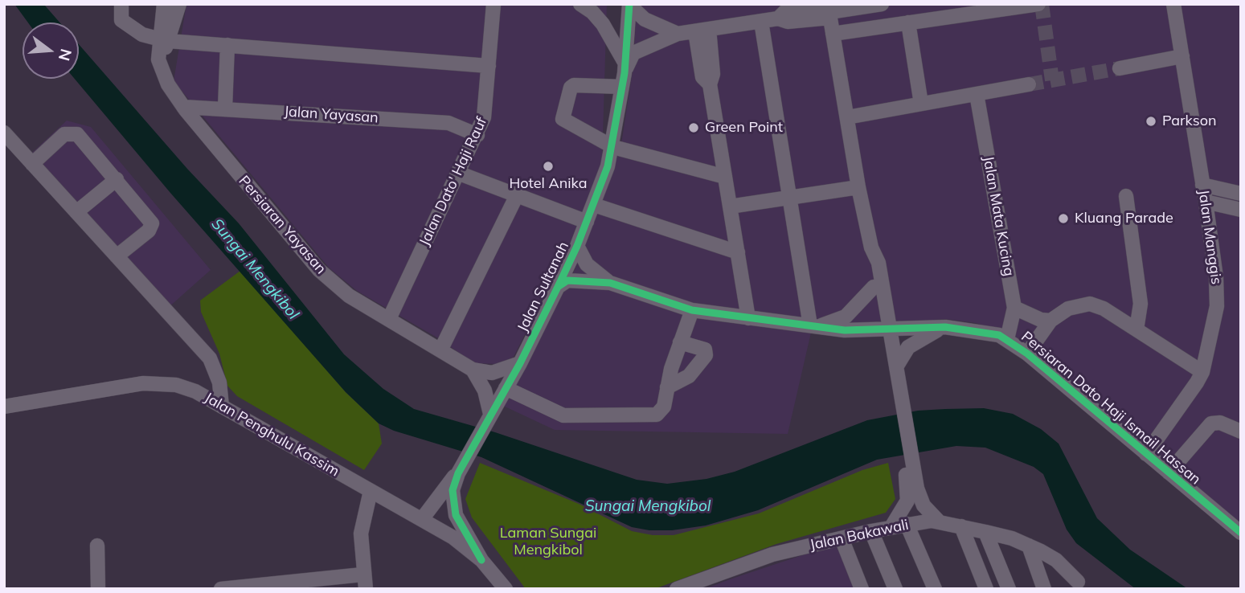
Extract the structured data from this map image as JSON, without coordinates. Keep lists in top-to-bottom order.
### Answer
{
  "streets": {
    "street": [
      "Jalan Yayasan",
      "Jalan Dato' Haji Rauf",
      "Jalan Mata Kucing",
      "Persiaran Yayasan",
      "Jalan Manggis",
      "Jalan Sultanah",
      "Persiaran Dato Haji Ismail Hassan",
      "Jalan Penghulu Kassim",
      "Jalan Bakawali"
    ]
  },
  "crossings": [
    ["Jalan Yayasan", "Jalan Dato' Haji Rauf"],
    ["Jalan Yayasan", "Persiaran Yayasan"],
    ["Jalan Dato' Haji Rauf", "Persiaran Yayasan"],
    ["Jalan Mata Kucing", "Persiaran Dato Haji Ismail Hassan"],
    ["Persiaran Yayasan", "Jalan Sultanah"],
    ["Jalan Manggis", "Persiaran Dato Haji Ismail Hassan"],
    ["Jalan Sultanah", "Jalan Penghulu Kassim"]
  ],
  "water": ["Sungai Mengkibol"],
  "parks": ["Laman Sungai Mengkibol"],
  "places": [
    "Parkson",
    "Green Point",
    "Hotel Anika",
    "Kluang Parade"
  ],
  "north": "right"
}
